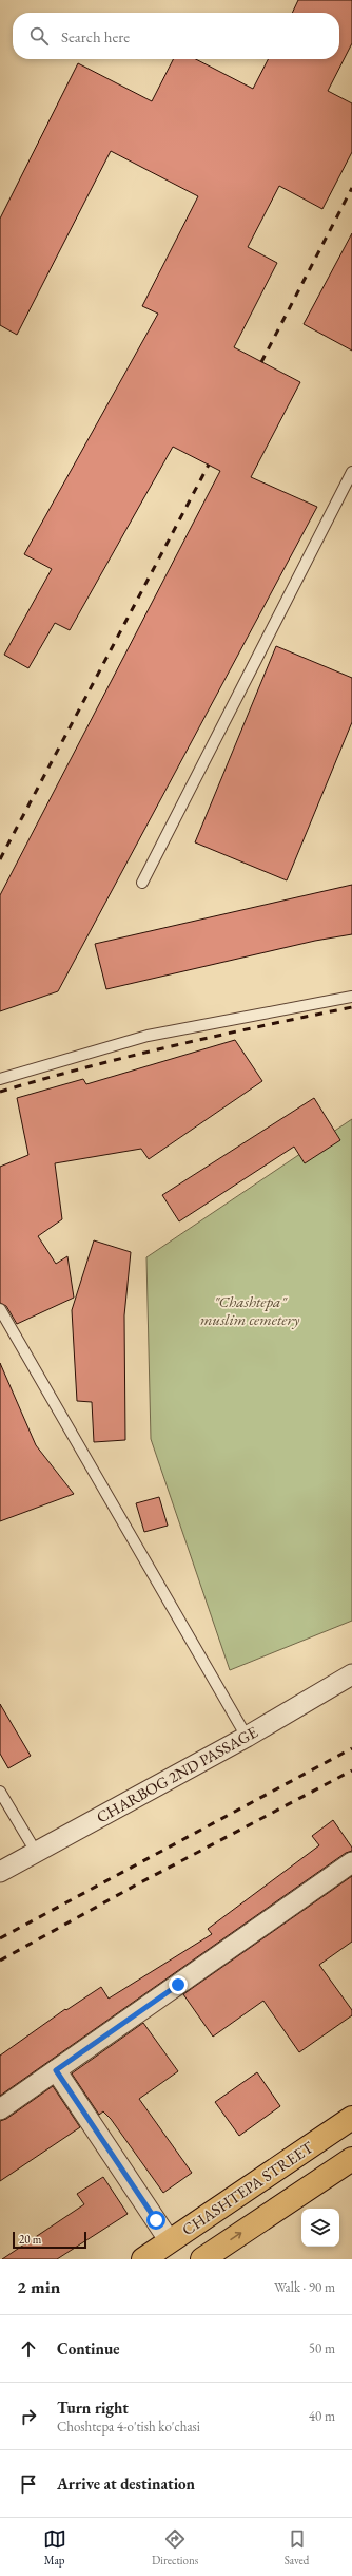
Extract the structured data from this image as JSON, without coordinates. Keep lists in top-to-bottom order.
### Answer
{
  "streets": {
    "main road": ["CHASHTEPA STREET"],
    "street": ["CHARBOG 2ND PASSAGE"]
  },
  "parks": ["\"Chashtepa\" muslim cemetery"],
  "scale_bar": "20 m",
  "page": {
    "search": "Search here",
    "scale": "20 m",
    "heading": ["2 min", "Walk · 90 m"],
    "list": [
      ["Continue", "50 m"],
      ["Turn right", "Choshtepa 4-o'tish ko'chasi", "40 m"],
      "Arrive at destination"
    ],
    "nav": ["Map", "Directions", "Saved"]
  }
}
